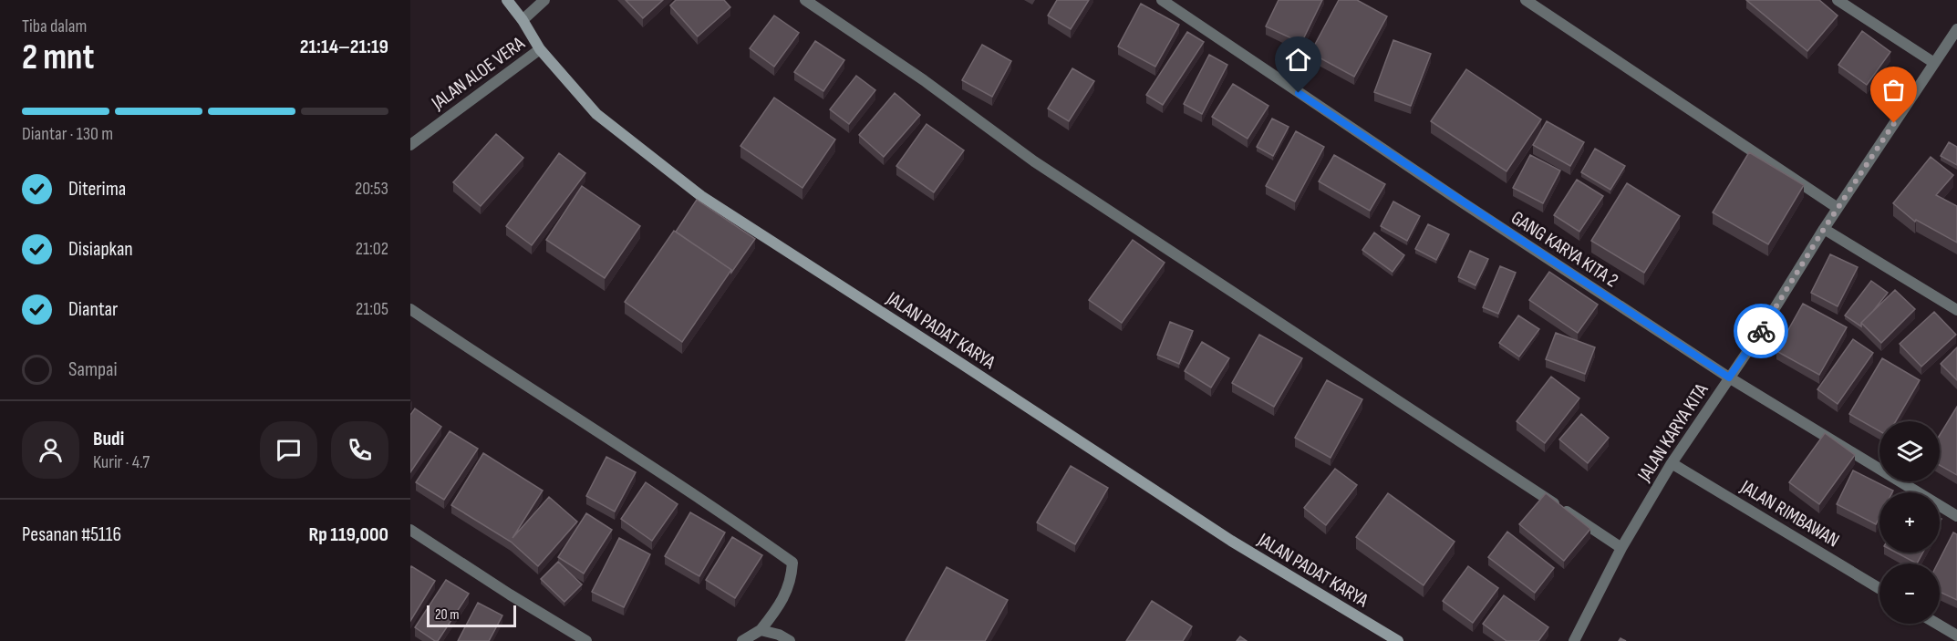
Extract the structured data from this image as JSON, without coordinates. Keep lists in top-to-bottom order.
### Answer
{
  "streets": {
    "street": [
      "JALAN ALOE VERA",
      "GANG KARYA KITA 2",
      "JALAN PADAT KARYA",
      "JALAN KARYA KITA",
      "JALAN RIMBAWAN"
    ]
  },
  "crossings": [
    ["JALAN ALOE VERA", "JALAN PADAT KARYA"],
    ["GANG KARYA KITA 2", "JALAN KARYA KITA"],
    ["JALAN KARYA KITA", "JALAN RIMBAWAN"]
  ],
  "scale_bar": "20 m",
  "page": {
    "heading": ["2 mnt", "Tiba dalam", "21:14–21:19"],
    "panel": [
      "Budi",
      "Kurir · 4.7",
      "Pesanan #5116",
      "Rp 119,000"
    ],
    "bar": "Diantar · 130 m",
    "list": [
      ["Diterima", "20:53"],
      ["Disiapkan", "21:02"],
      ["Diantar", "21:05"],
      "Sampai"
    ],
    "map_buttons": ["+", "−"],
    "scale": "20 m"
  }
}
